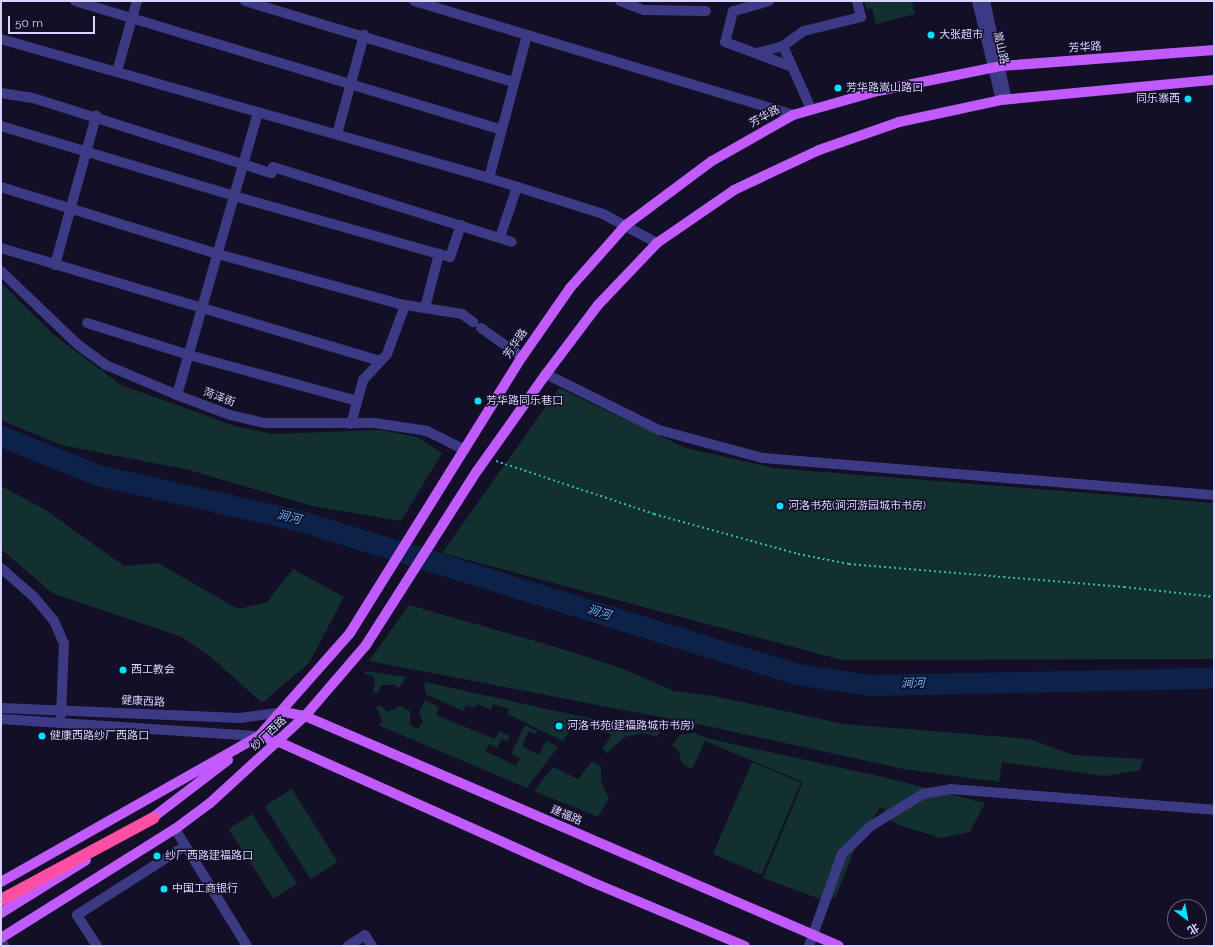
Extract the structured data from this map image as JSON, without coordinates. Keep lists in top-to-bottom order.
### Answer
{
  "streets": {
    "main road": ["芳华路", "纱厂西路", "建福路"],
    "street": ["嵩山路", "菏泽街", "健康西路"]
  },
  "crossings": [
    ["嵩山路", "芳华路"],
    ["芳华路", "菏泽街"],
    ["芳华路", "纱厂西路"],
    ["菏泽街", "纱厂西路"],
    ["健康西路", "纱厂西路"],
    ["健康西路", "建福路"],
    ["纱厂西路", "建福路"]
  ],
  "water": ["涧河"],
  "places": [
    "大张超市",
    "芳华路嵩山路口",
    "同乐寨西",
    "芳华路同乐巷口",
    "河洛书苑(涧河游园城市书房)",
    "西工教会",
    "河洛书苑(建福路城市书房)",
    "健康西路纱厂西路口",
    "纱厂西路建福路口",
    "中国工商银行"
  ],
  "scale_bar": "50 m",
  "north": "bottom right"
}
